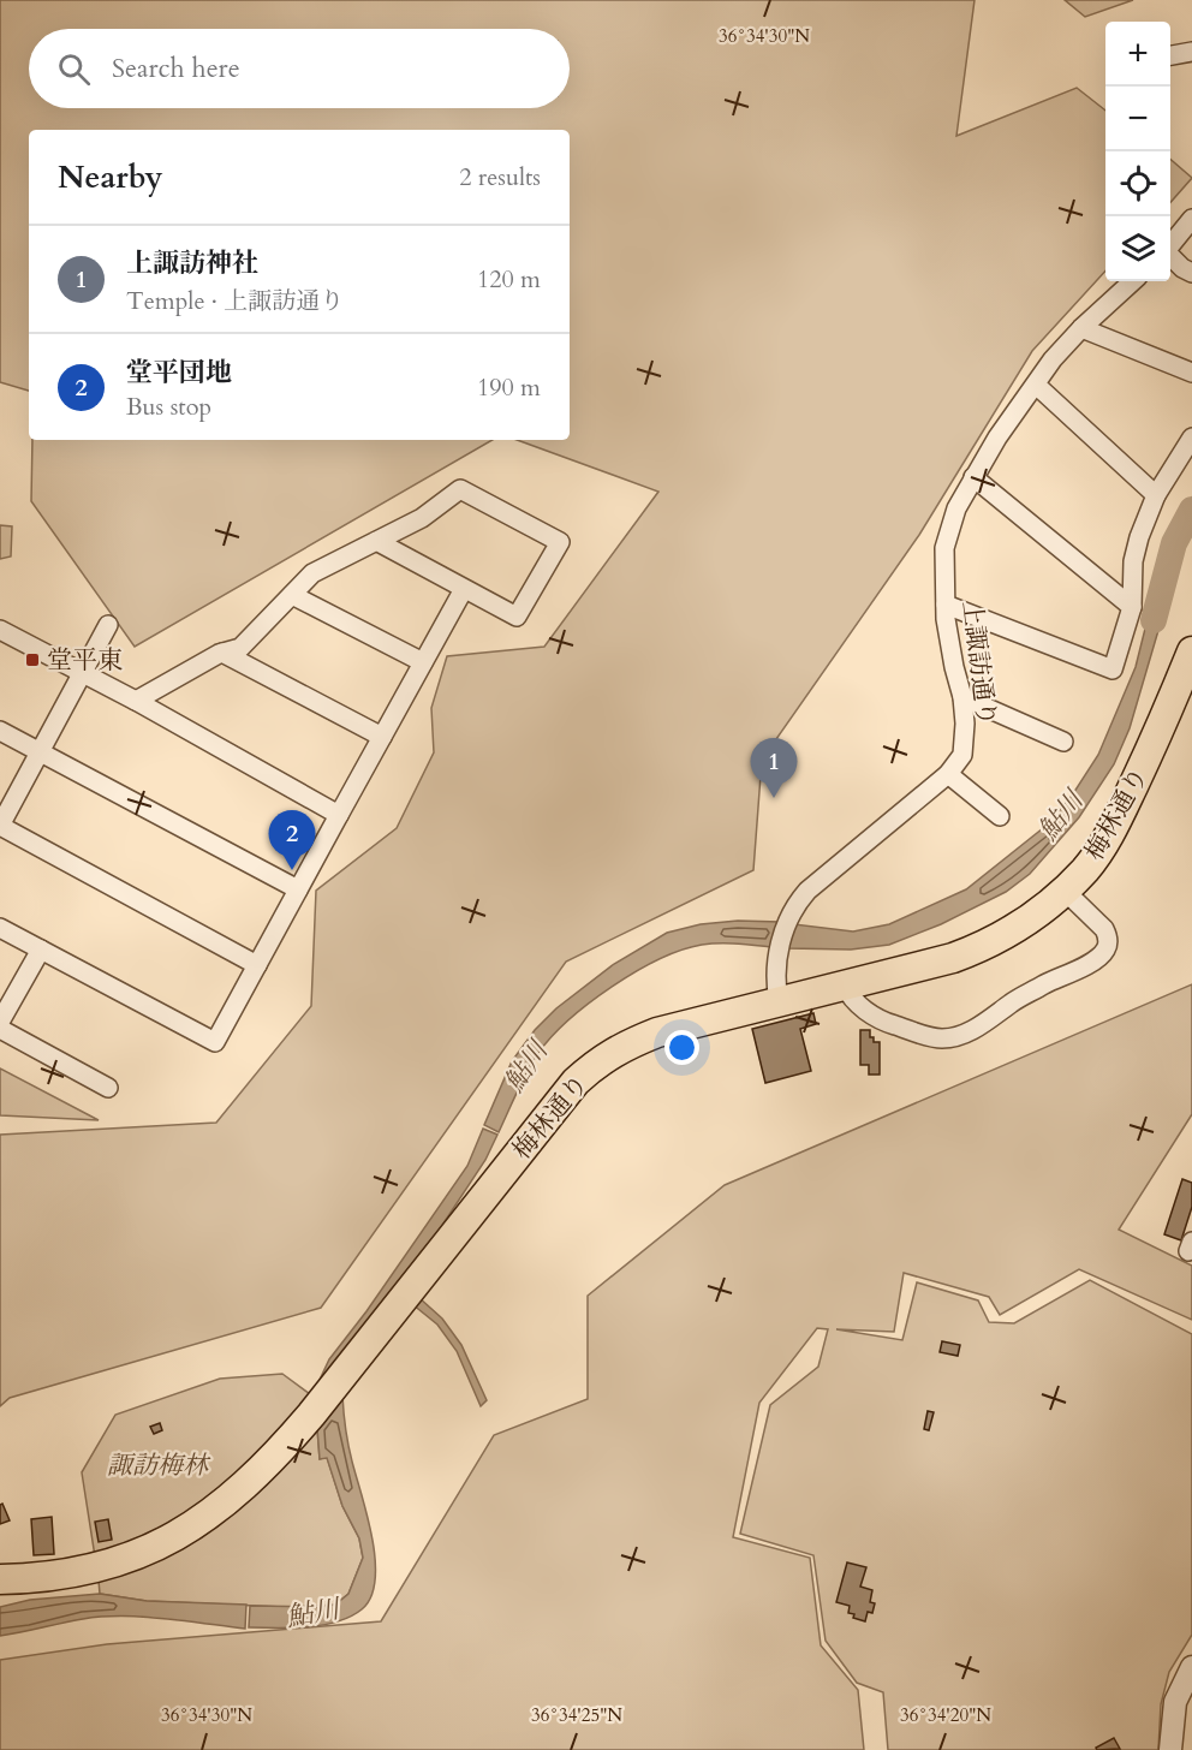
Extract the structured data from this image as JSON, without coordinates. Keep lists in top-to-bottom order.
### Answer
{
  "streets": {
    "main road": ["梅林通り"],
    "street": ["上諏訪通り"]
  },
  "crossings": [
    ["上諏訪通り", "梅林通り"]
  ],
  "water": ["鮎川"],
  "parks": ["諏訪梅林"],
  "places": {
    "transit": ["堂平東"]
  },
  "page": {
    "map_buttons": ["+", "−"],
    "search": "Search here",
    "heading": ["Nearby", "2 results"],
    "list": [
      {
        "mark": "1",
        "name": "上諏訪神社",
        "note": "Temple · 上諏訪通り",
        "value": "120 m"
      },
      {
        "mark": "2",
        "name": "堂平団地",
        "note": "Bus stop",
        "value": "190 m"
      }
    ],
    "pins": ["1", "2"]
  },
  "coordinates": ["36°34'30\"N", "36°34'25\"N", "36°34'20\"N"]
}
